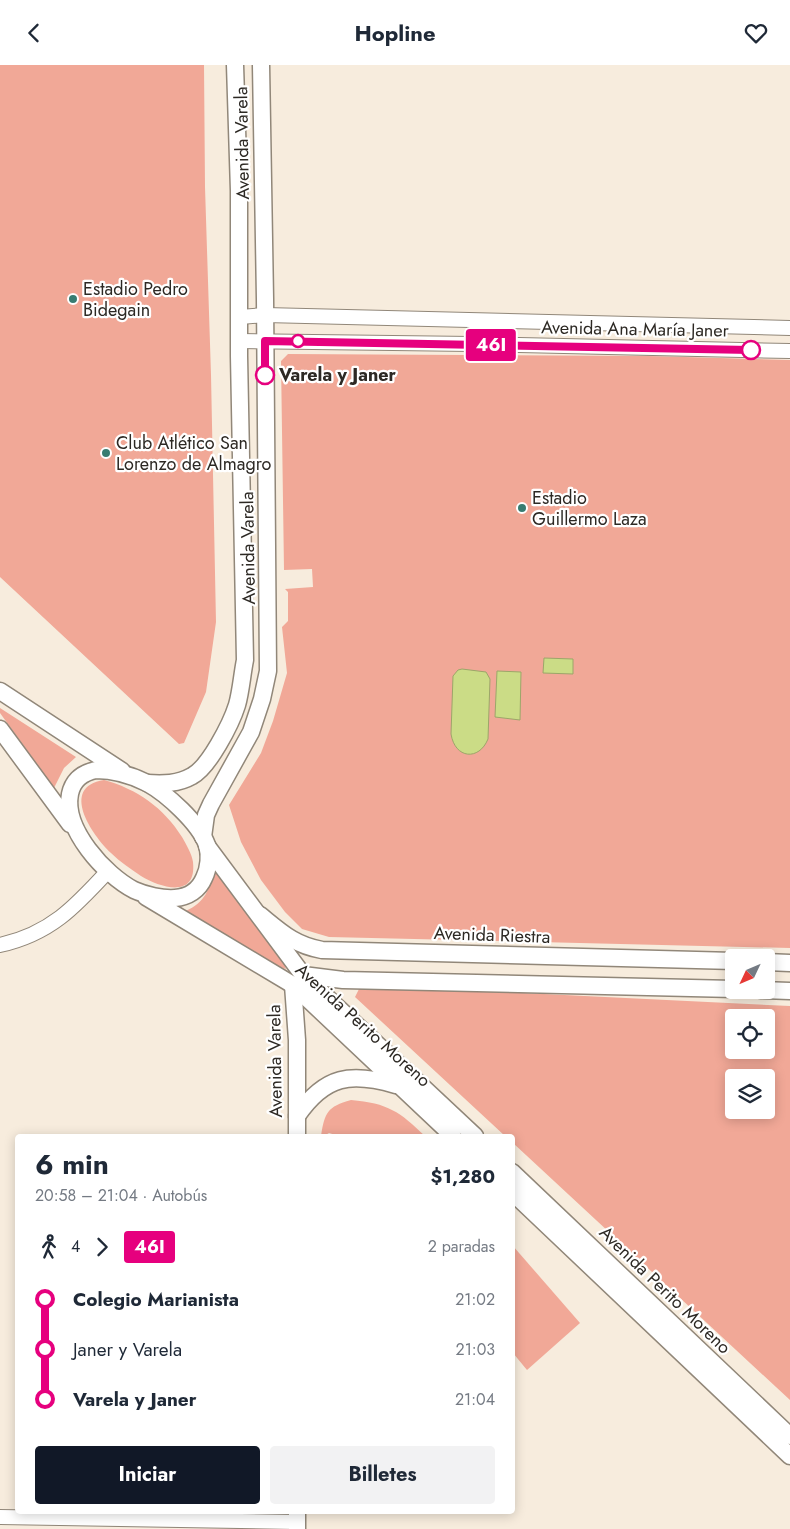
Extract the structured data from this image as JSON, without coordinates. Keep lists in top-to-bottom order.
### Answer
{
  "streets": {
    "main road": ["Avenida Varela", "Avenida Riestra", "Avenida Perito Moreno"],
    "street": ["Avenida Ana María Janer"]
  },
  "crossings": [
    ["Avenida Varela", "Avenida Ana María Janer"],
    ["Avenida Varela", "Avenida Perito Moreno"],
    ["Avenida Riestra", "Avenida Perito Moreno"]
  ],
  "places": [
    "Estadio Pedro Bidegain",
    "Varela y Janer",
    "Club Atlético San Lorenzo de Almagro",
    "Estadio Guillermo Laza"
  ],
  "lines": ["bus line 46I"],
  "north": "bottom left",
  "page": {
    "header": "Hopline",
    "on_map": "46I",
    "heading": ["6 min", "20:58 – 21:04 · Autobús", "$1,280"],
    "legs": ["4", "46I", "2 paradas"],
    "list": [
      {
        "name": "Colegio Marianista",
        "value": "21:02"
      },
      {
        "name": "Janer y Varela",
        "value": "21:03"
      },
      {
        "name": "Varela y Janer",
        "value": "21:04"
      }
    ],
    "buttons": ["Iniciar", "Billetes"]
  }
}
